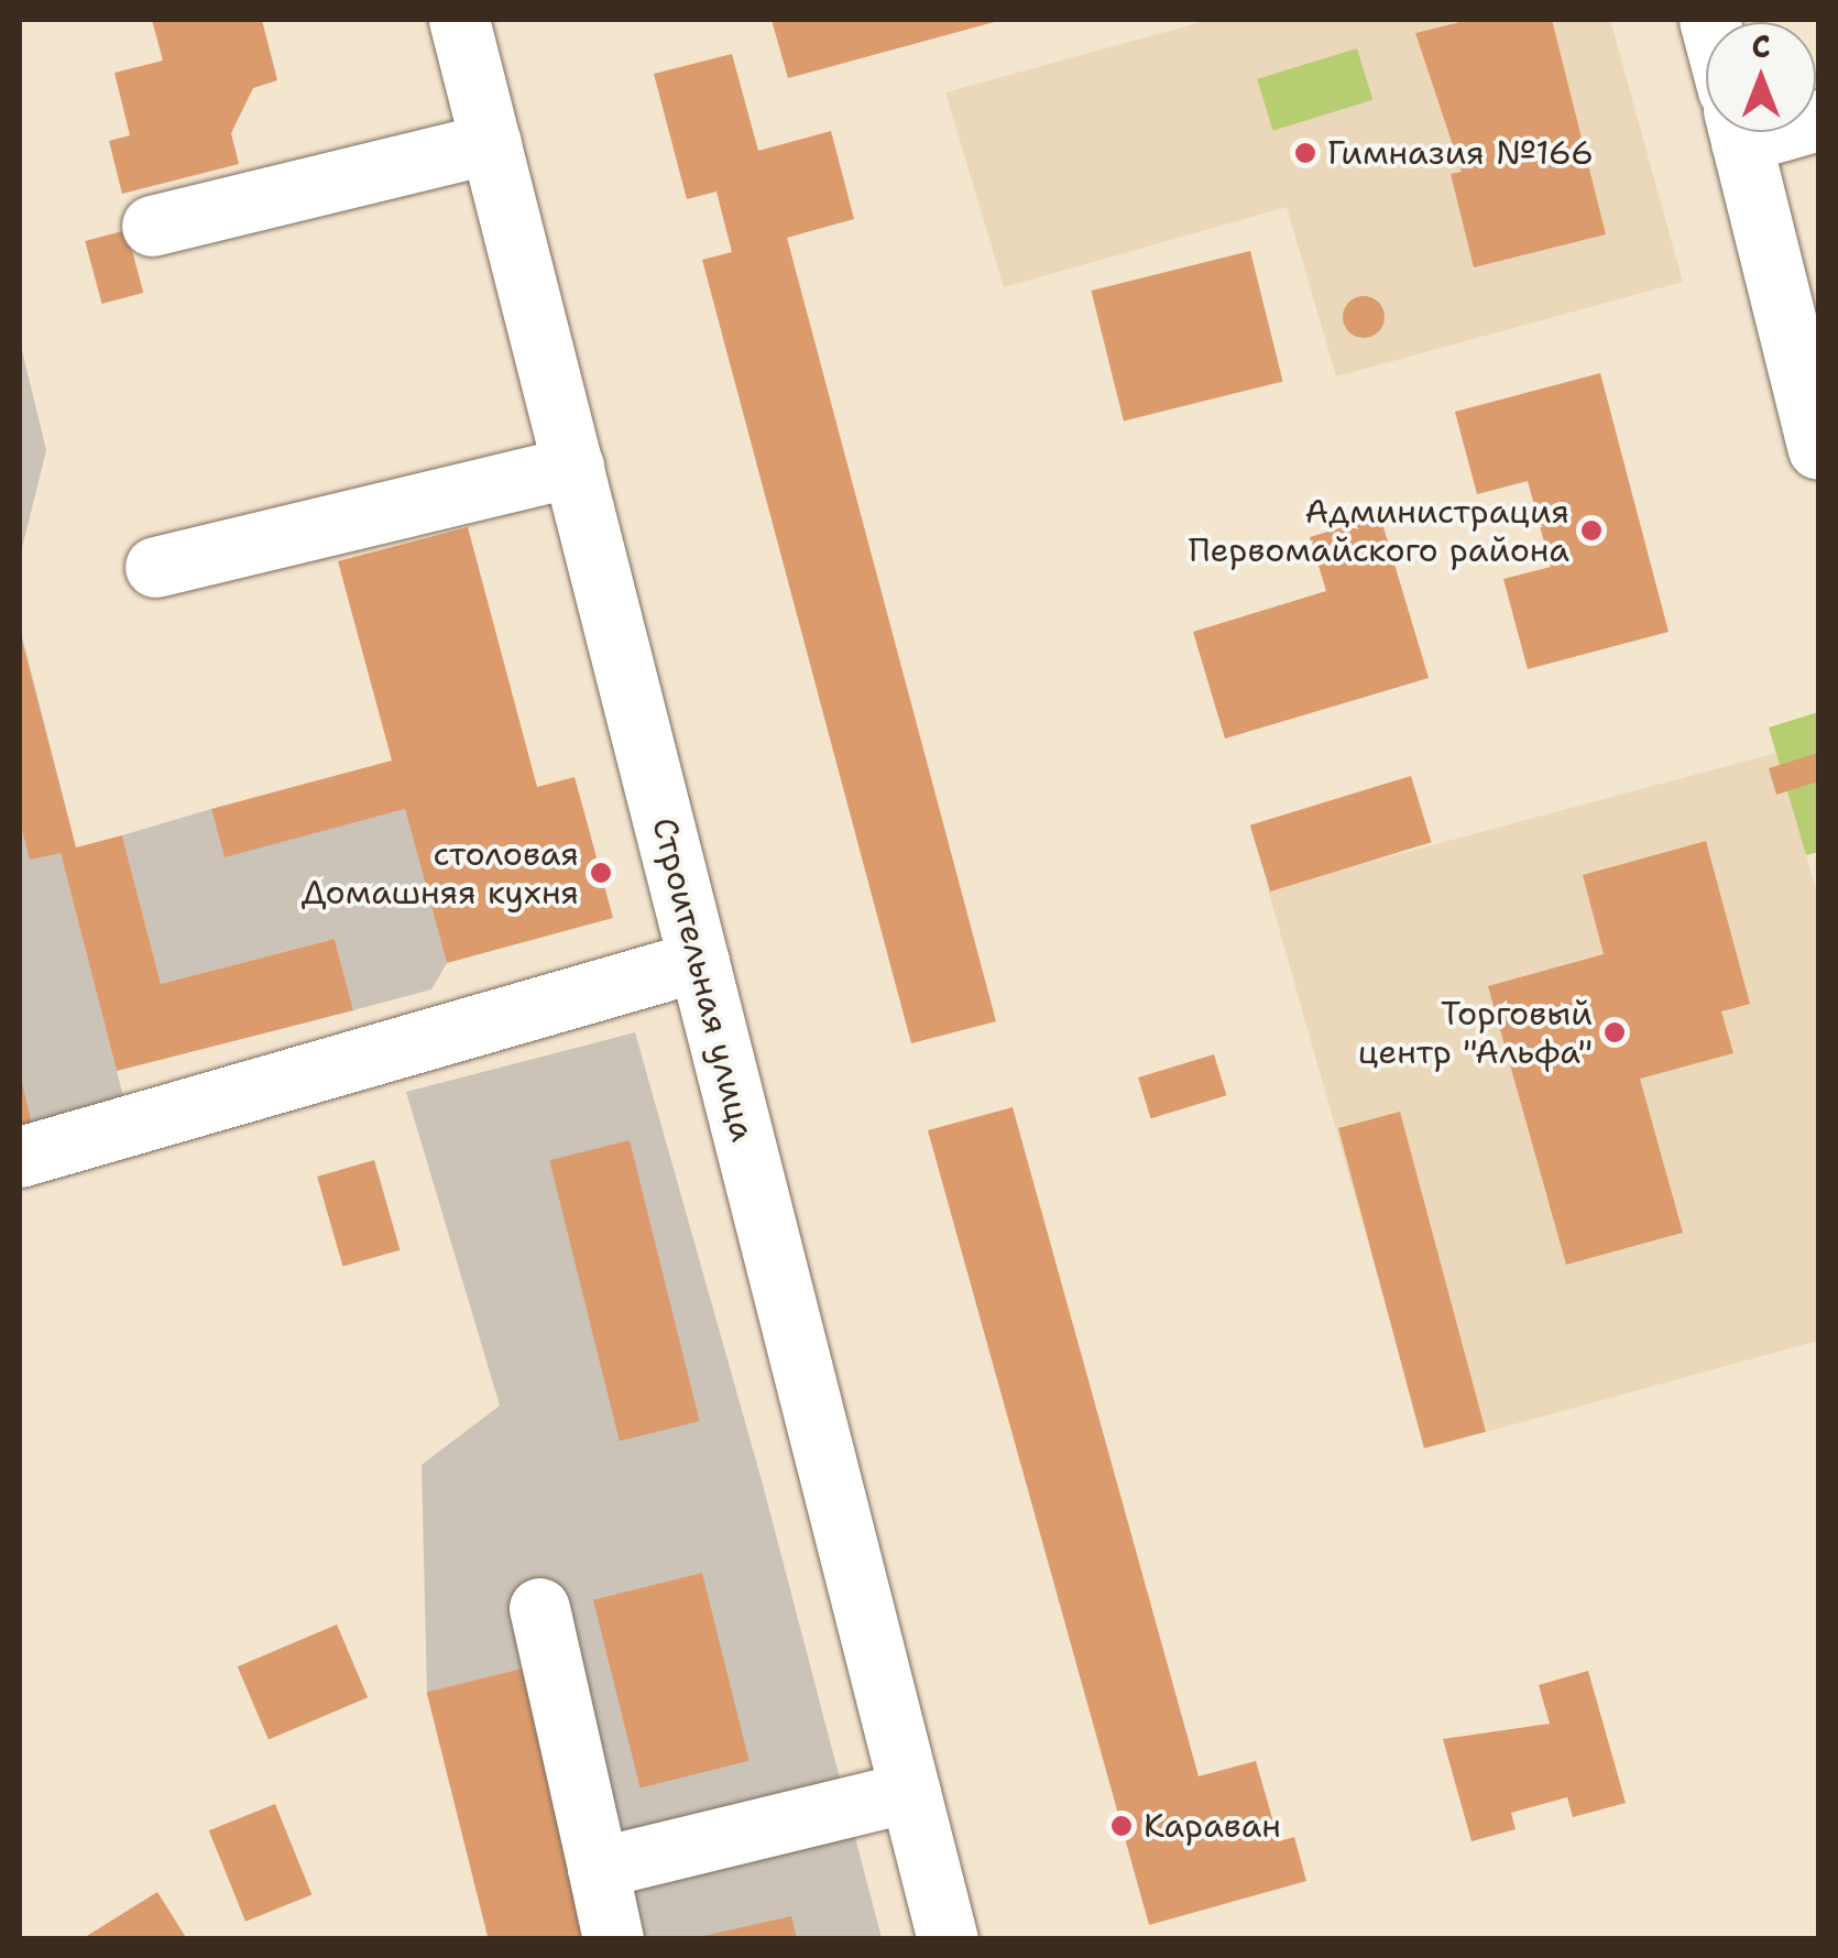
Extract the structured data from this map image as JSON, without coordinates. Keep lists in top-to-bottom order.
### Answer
{
  "streets": {
    "street": ["Строительная улица"]
  },
  "places": [
    "Гимназия №166",
    "Администрация Первомайского района",
    "столовая Домашняя кухня",
    "Торговый центр \"Альфа\"",
    "Караван"
  ],
  "north": "top"
}
